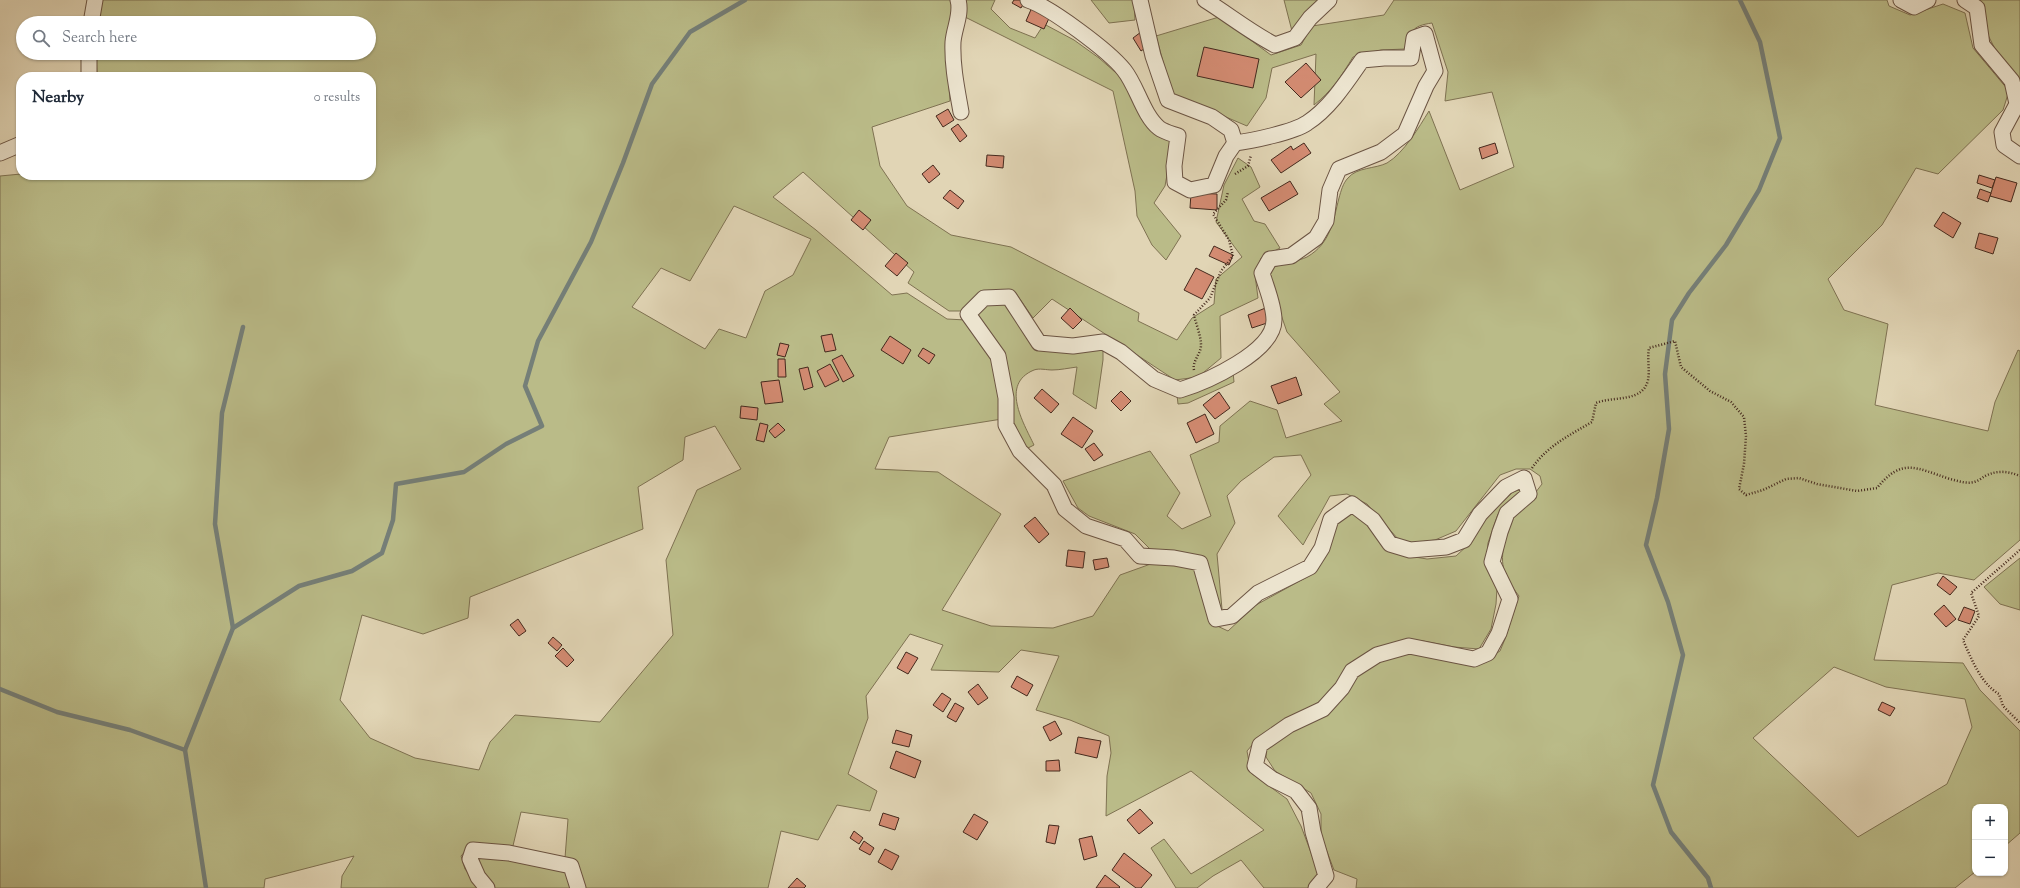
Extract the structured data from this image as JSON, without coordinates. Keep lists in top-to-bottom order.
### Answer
{
  "page": {
    "search": "Search here",
    "heading": ["Nearby", "0 results"],
    "map_buttons": ["+", "−"]
  }
}
